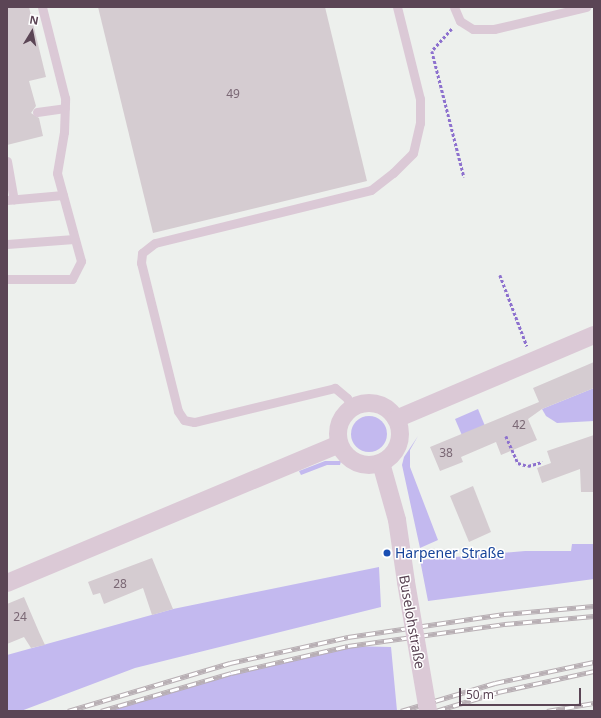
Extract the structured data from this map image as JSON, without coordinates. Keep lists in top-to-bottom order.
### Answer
{
  "streets": {
    "street": ["Buselohstraße"]
  },
  "places": ["Harpener Straße"],
  "house_numbers": [
    "49",
    "42",
    "38",
    "28",
    "24"
  ],
  "scale_bar": "50 m",
  "north": "top"
}
